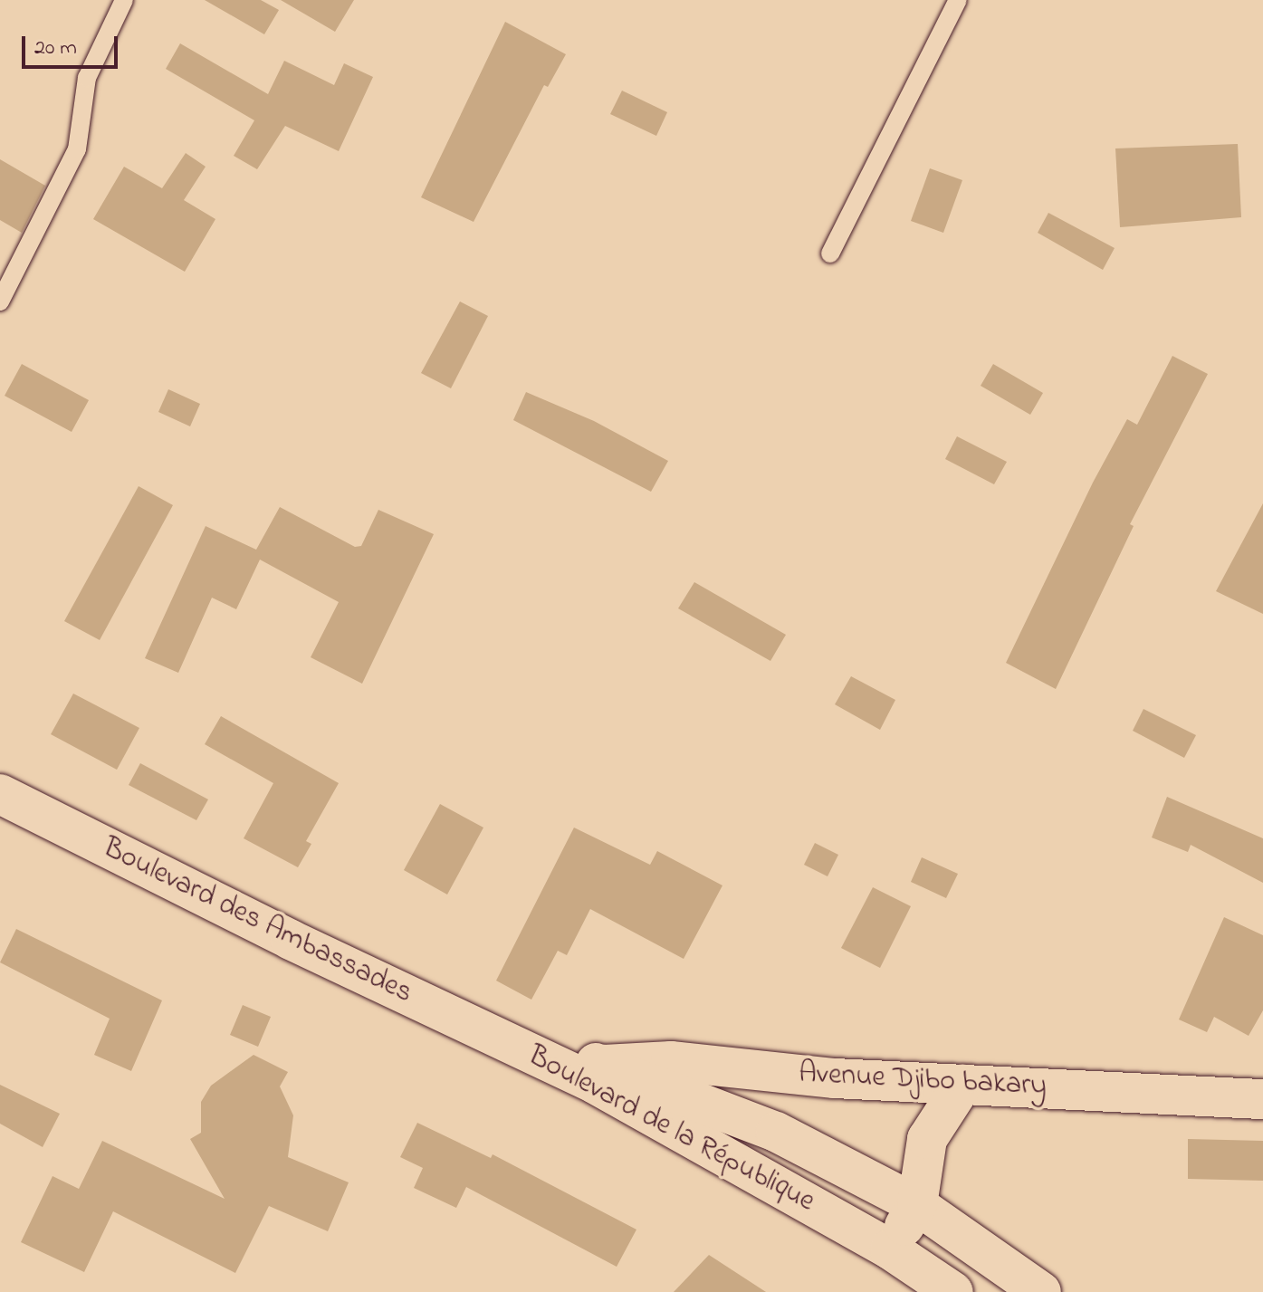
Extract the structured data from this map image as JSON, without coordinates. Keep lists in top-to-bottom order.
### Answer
{
  "streets": {
    "main road": ["Boulevard des Ambassades", "Avenue Djibo bakary", "Boulevard de la République"]
  },
  "crossings": [
    ["Boulevard des Ambassades", "Boulevard de la République"],
    ["Avenue Djibo bakary", "Boulevard de la République"]
  ],
  "scale_bar": "20 m"
}
